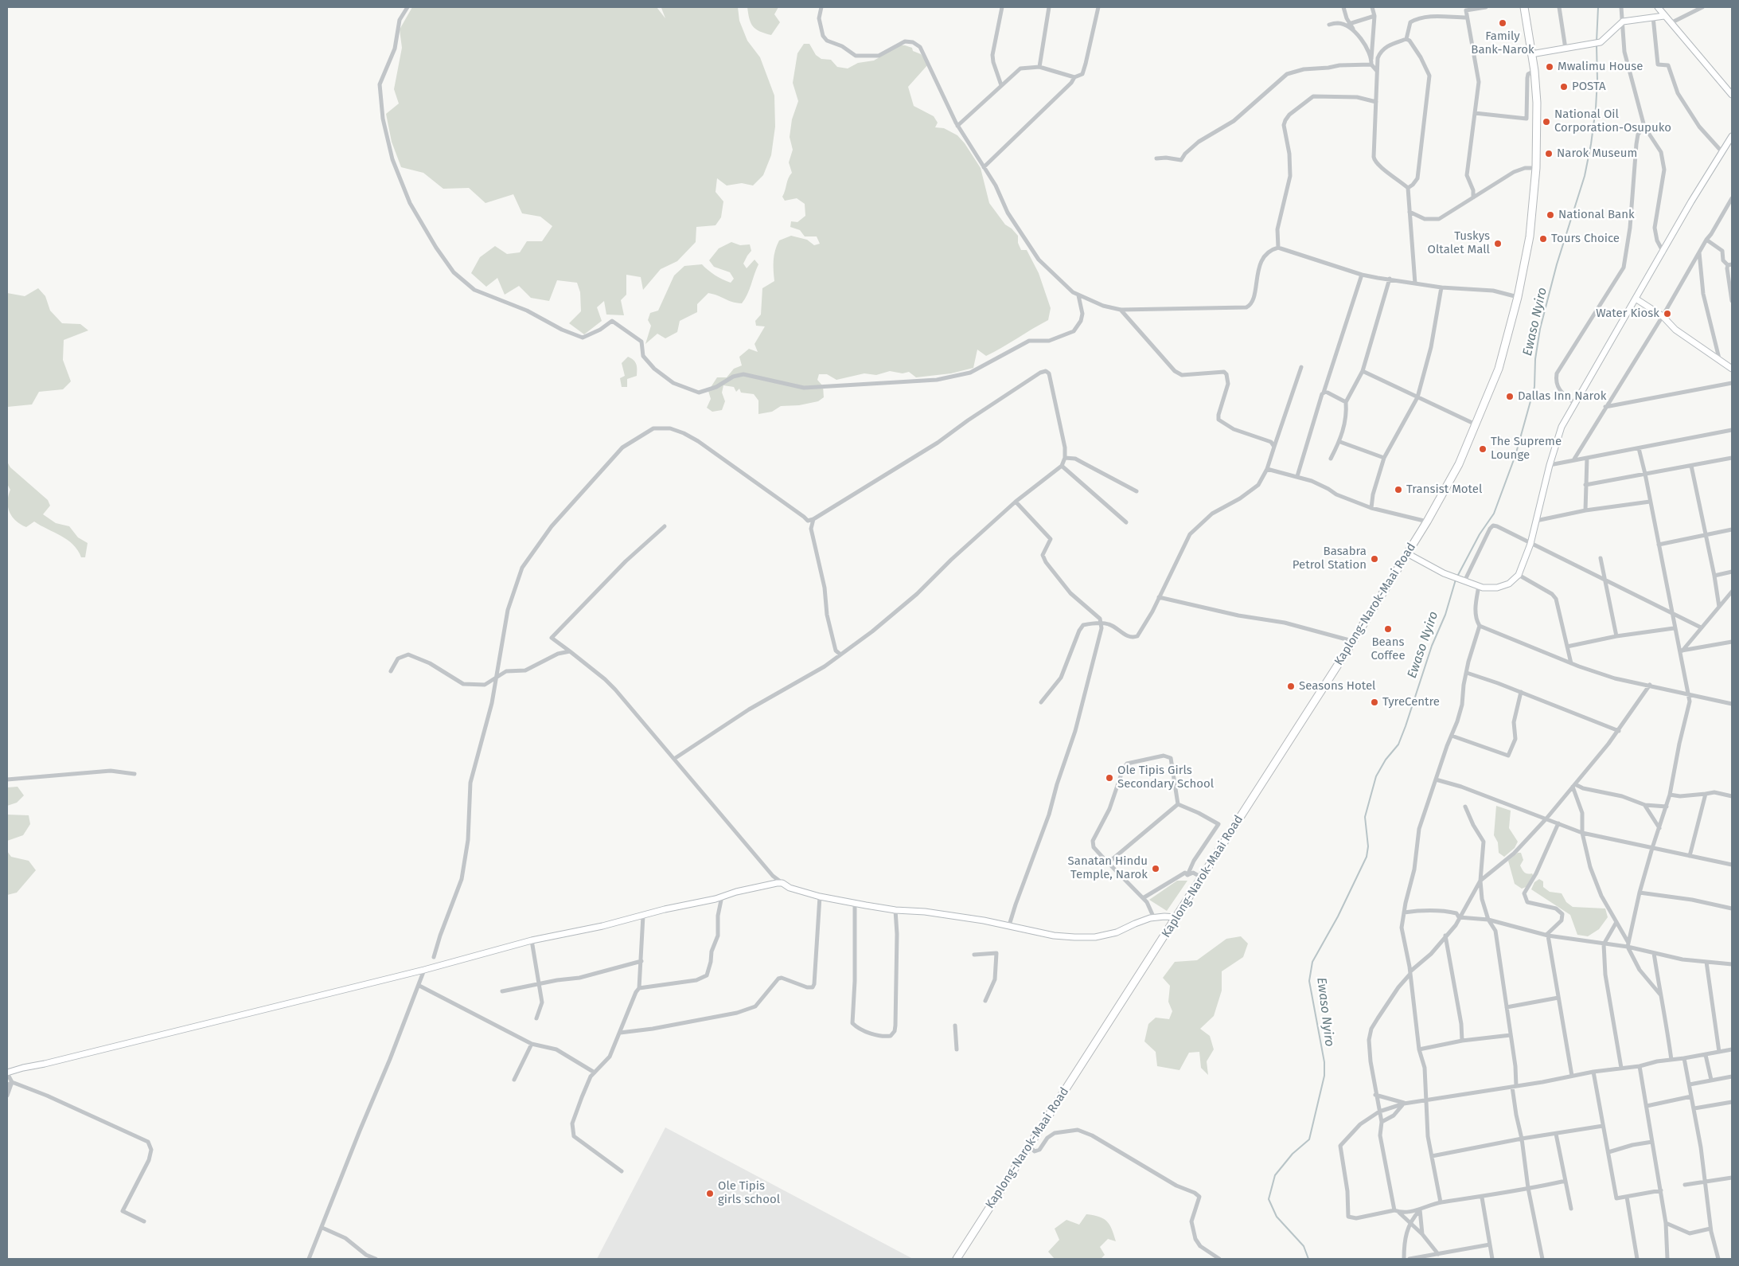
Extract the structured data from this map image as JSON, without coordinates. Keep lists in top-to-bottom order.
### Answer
{
  "streets": {
    "highway": ["Kaplong-Narok-Maai Road"]
  },
  "water": ["Ewaso Nyiro"],
  "places": [
    "Family Bank-Narok",
    "Mwalimu House",
    "POSTA",
    "National Oil Corporation-Osupuko",
    "Narok Museum",
    "National Bank",
    "Tours Choice",
    "Tuskys Oltalet Mall",
    "Water Kiosk",
    "Dallas Inn Narok",
    "The Supreme Lounge",
    "Transist Motel",
    "Basabra Petrol Station",
    "Beans Coffee",
    "Seasons Hotel",
    "TyreCentre",
    "Ole Tipis Girls Secondary School",
    "Sanatan Hindu Temple, Narok",
    "Ole Tipis girls school"
  ]
}
